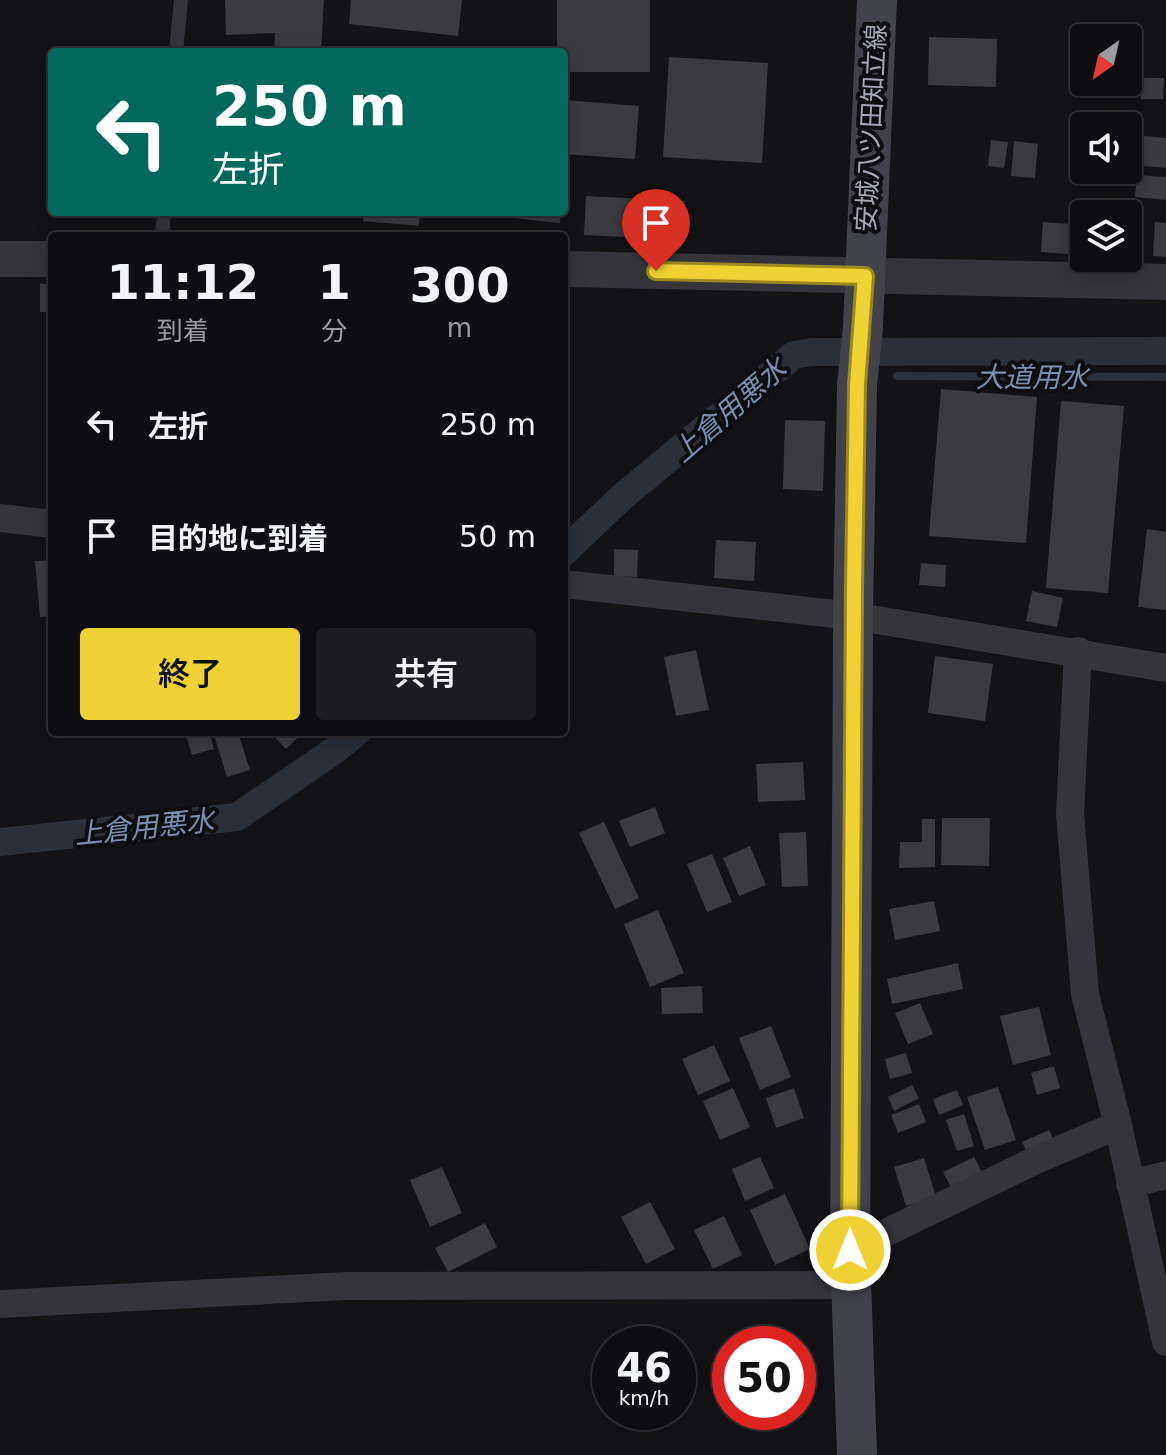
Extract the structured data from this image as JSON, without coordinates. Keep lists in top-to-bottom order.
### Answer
{
  "streets": {
    "main road": ["安城八ツ田知立線"]
  },
  "water": ["大道用水", "上倉用悪水"],
  "north": "bottom left",
  "page": {
    "turn": ["250 m", "左折"],
    "eta": [
      "11:12",
      "到着",
      "1",
      "分",
      "300",
      "m"
    ],
    "list": [
      {
        "name": "左折",
        "value": "250 m"
      },
      {
        "name": "目的地に到着",
        "value": "50 m"
      }
    ],
    "buttons": ["終了", "共有"],
    "speed": "46 km/h",
    "limit": "50"
  }
}
